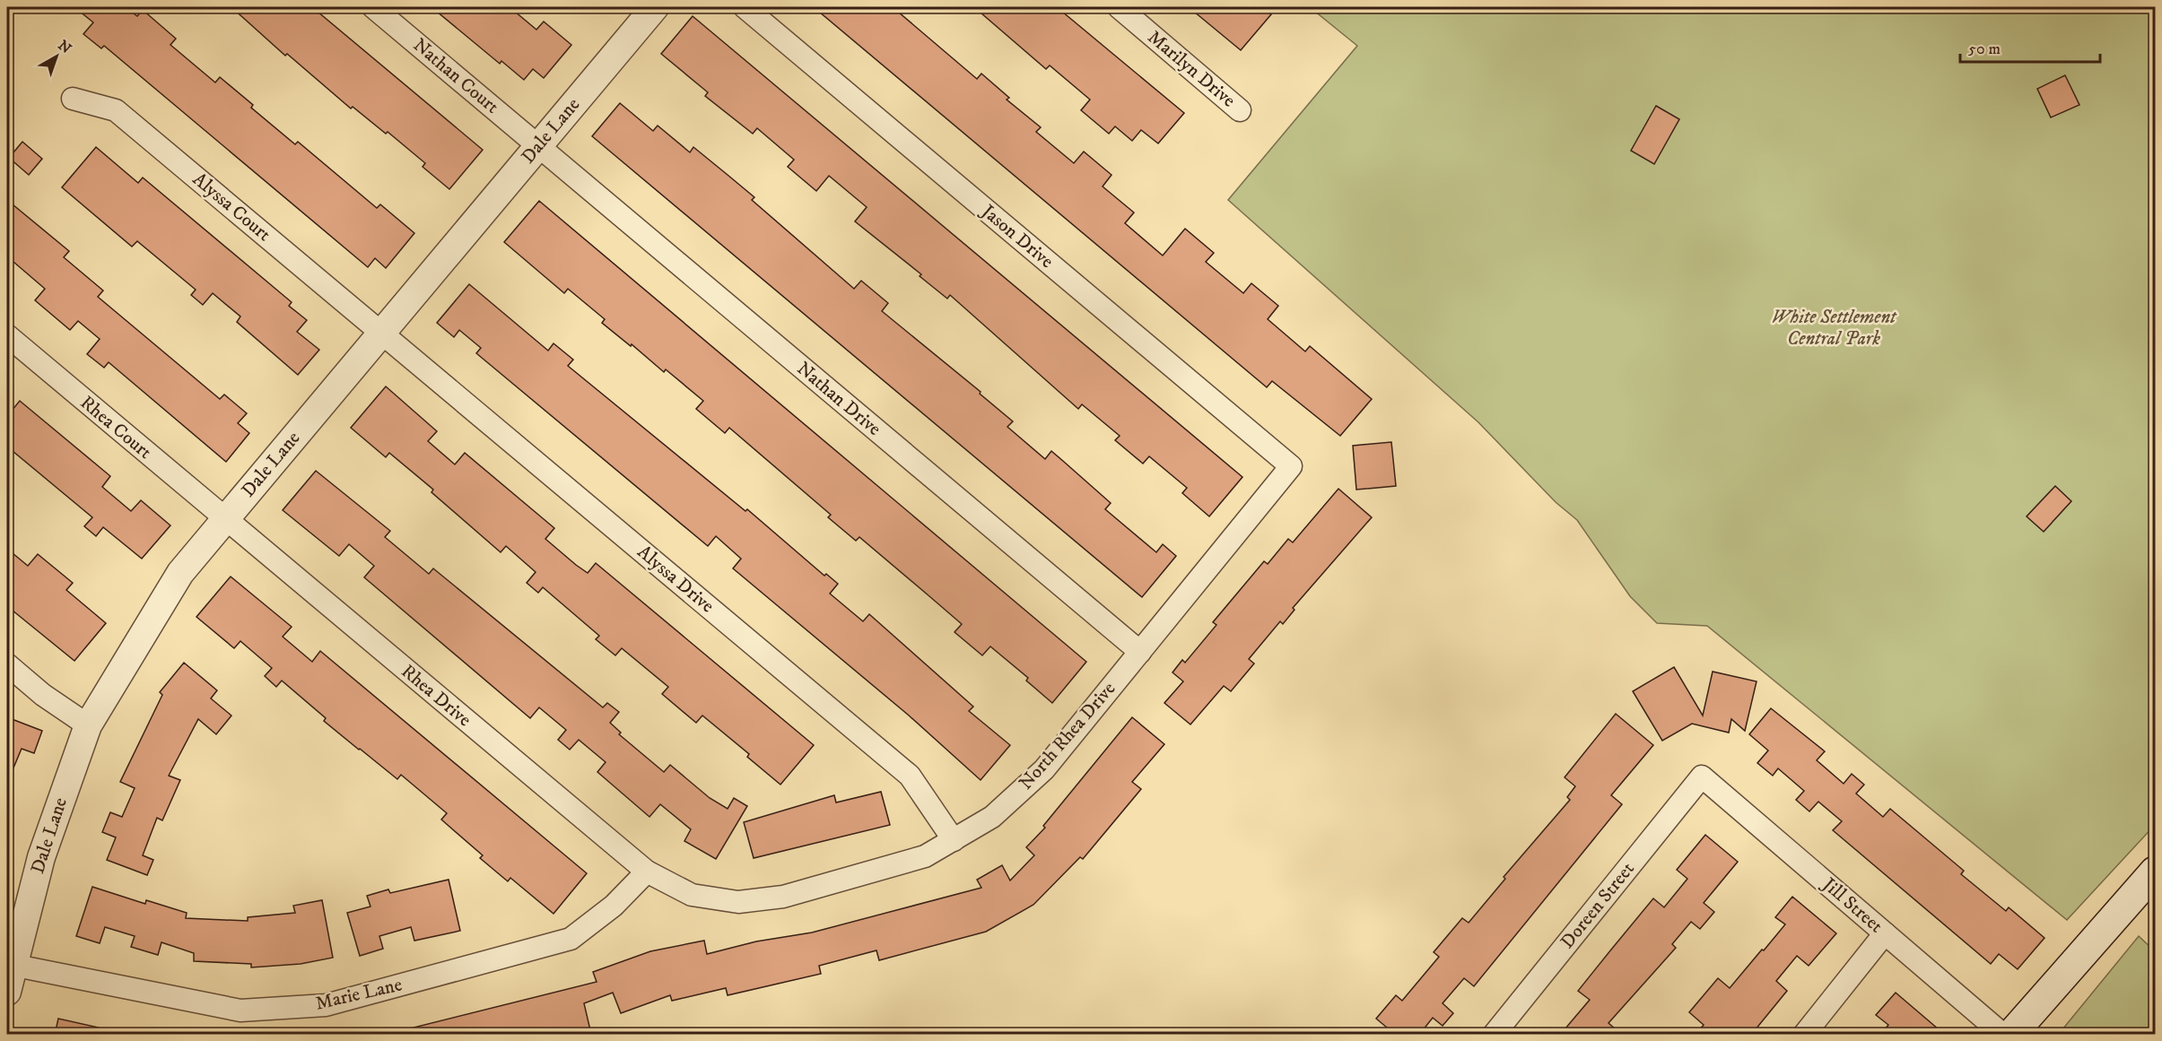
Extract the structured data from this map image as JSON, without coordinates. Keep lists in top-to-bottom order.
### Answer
{
  "streets": {
    "street": [
      "Marilyn Drive",
      "Nathan Court",
      "Dale Lane",
      "Alyssa Court",
      "Jason Drive",
      "Nathan Drive",
      "Rhea Court",
      "Alyssa Drive",
      "Rhea Drive",
      "North Rhea Drive",
      "Doreen Street",
      "Jill Street",
      "Marie Lane"
    ]
  },
  "crossings": [
    ["Nathan Court", "Dale Lane"],
    ["Nathan Court", "Nathan Drive"],
    ["Dale Lane", "Alyssa Court"],
    ["Dale Lane", "Nathan Drive"],
    ["Dale Lane", "Rhea Court"],
    ["Dale Lane", "Alyssa Drive"],
    ["Dale Lane", "Rhea Drive"],
    ["Dale Lane", "Marie Lane"],
    ["Alyssa Court", "Alyssa Drive"],
    ["Jason Drive", "North Rhea Drive"],
    ["Nathan Drive", "North Rhea Drive"],
    ["Rhea Court", "Rhea Drive"],
    ["Alyssa Drive", "North Rhea Drive"],
    ["Rhea Drive", "North Rhea Drive"],
    ["Rhea Drive", "Marie Lane"],
    ["North Rhea Drive", "Marie Lane"],
    ["Doreen Street", "Jill Street"]
  ],
  "parks": ["White Settlement Central Park"],
  "scale_bar": "50 m",
  "north": "top right"
}
